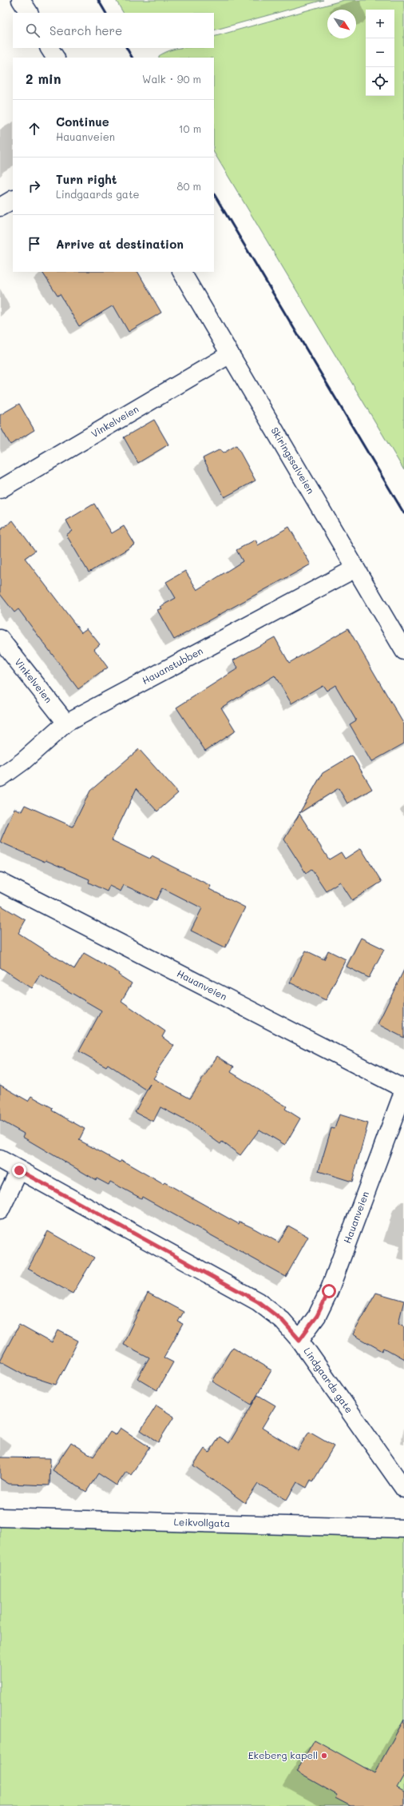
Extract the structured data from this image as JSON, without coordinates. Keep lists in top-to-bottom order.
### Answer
{
  "streets": {
    "street": [
      "Vinkelveien",
      "Skiringssalveien",
      "Hauanstubben",
      "Hauanveien",
      "Lindgaards gate",
      "Leikvollgata"
    ]
  },
  "crossings": [
    ["Vinkelveien", "Skiringssalveien"],
    ["Vinkelveien", "Hauanstubben"],
    ["Skiringssalveien", "Hauanstubben"],
    ["Hauanveien", "Lindgaards gate"]
  ],
  "places": ["Ekeberg kapell"],
  "north": "bottom right",
  "page": {
    "map_buttons": ["+", "−"],
    "search": "Search here",
    "heading": ["2 min", "Walk · 90 m"],
    "list": [
      ["Continue", "Hauanveien", "10 m"],
      ["Turn right", "Lindgaards gate", "80 m"],
      "Arrive at destination"
    ]
  }
}
